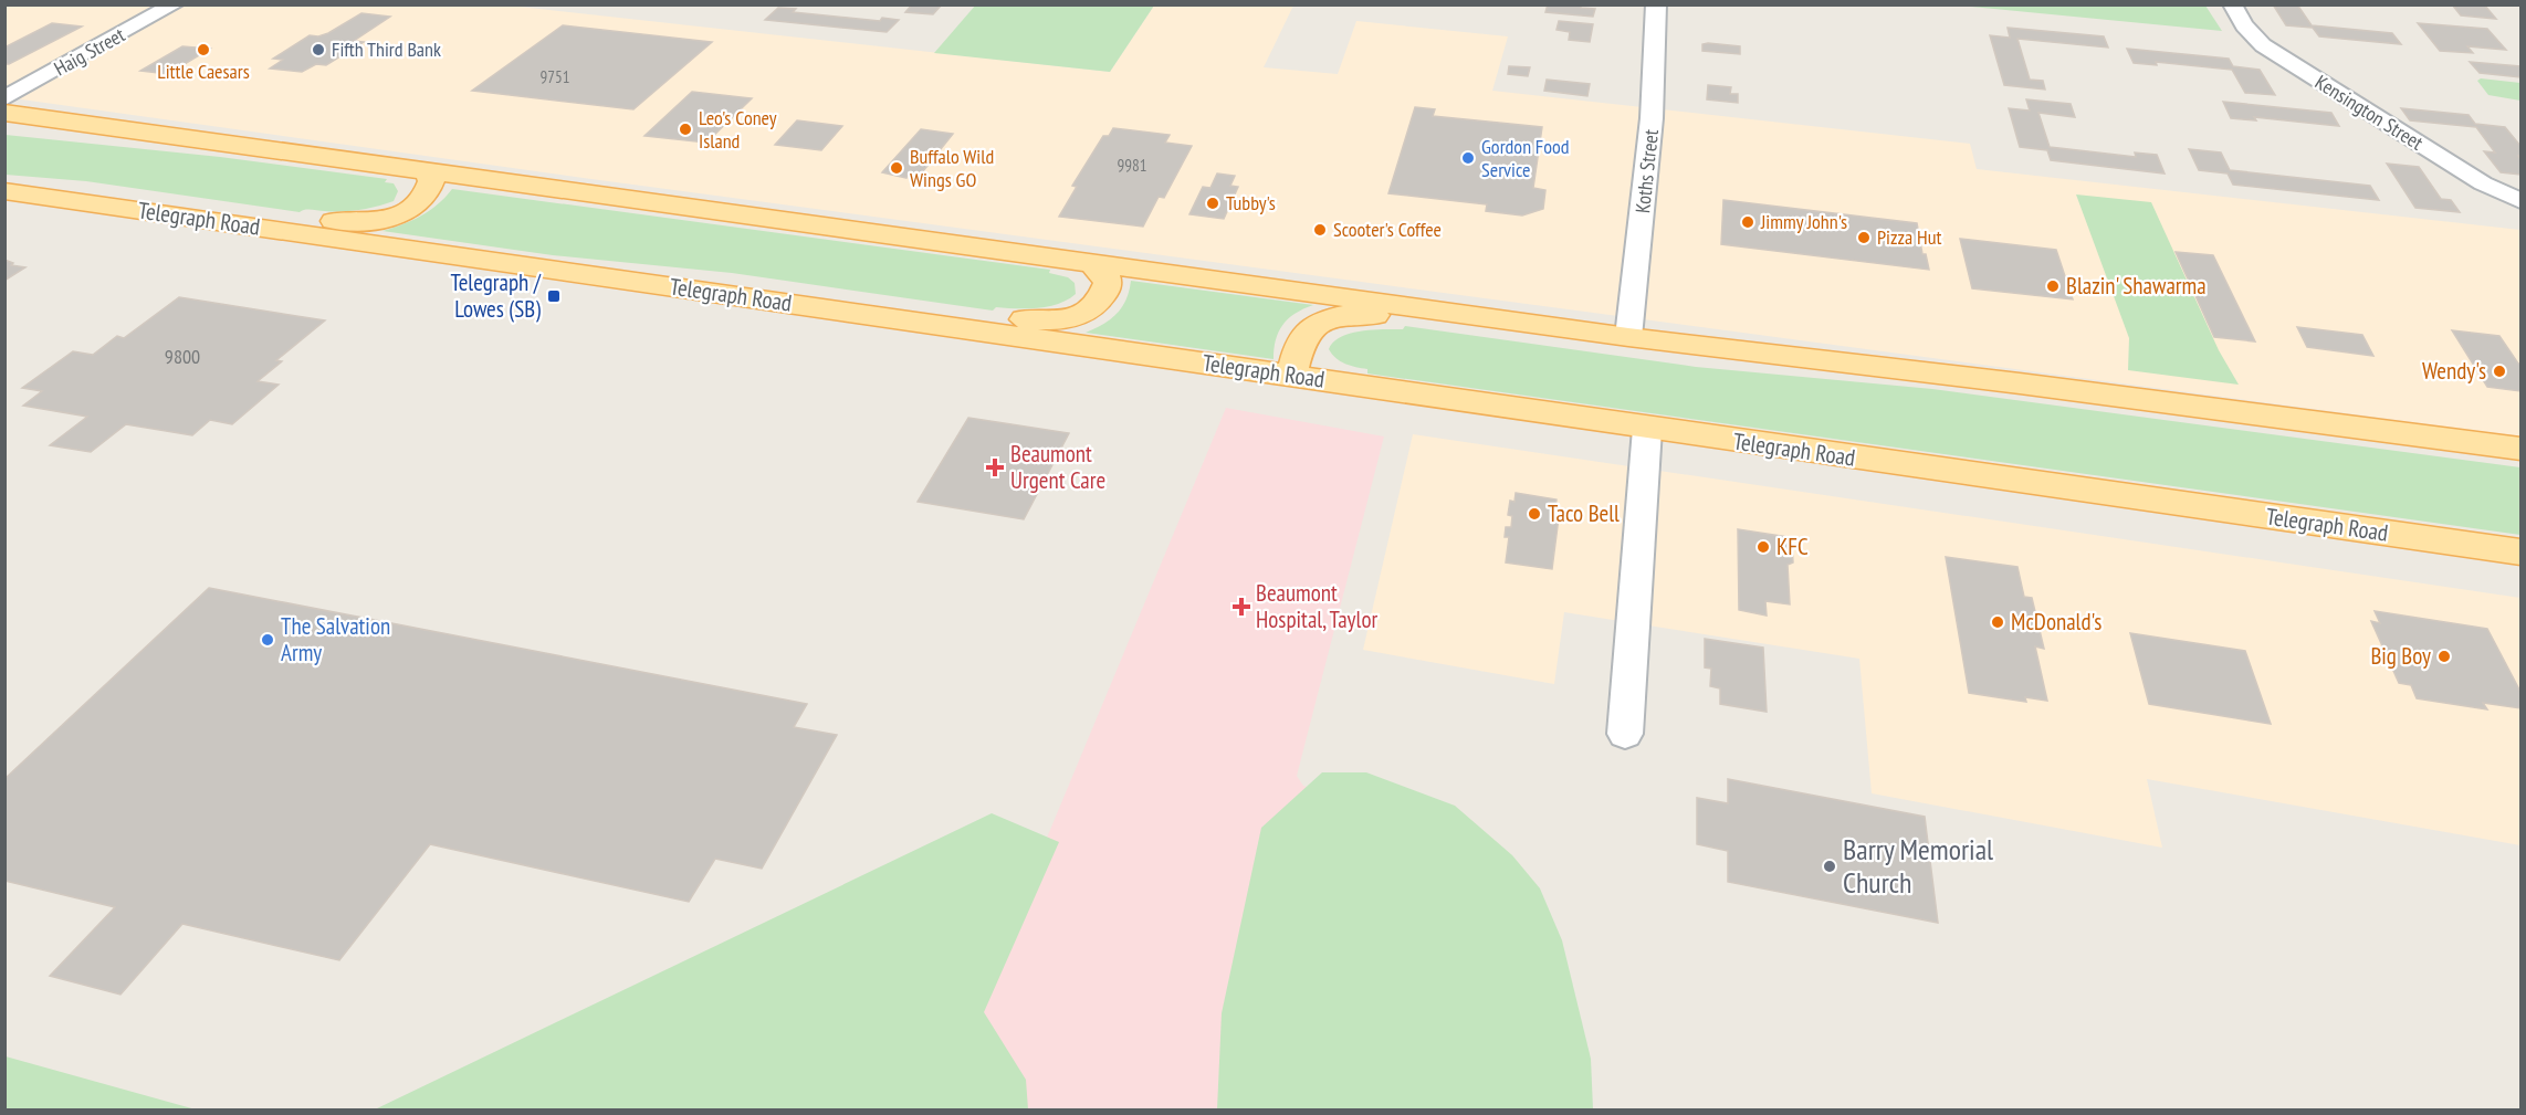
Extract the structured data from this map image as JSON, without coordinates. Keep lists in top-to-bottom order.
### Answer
{
  "streets": {
    "main road": ["Telegraph Road"],
    "street": ["Haig Street", "Kensington Street", "Koths Street"]
  },
  "places": {
    "other": [
      "Little Caesars",
      "Fifth Third Bank",
      "Leo's Coney Island",
      "Gordon Food Service",
      "Buffalo Wild Wings GO",
      "Tubby's",
      "Jimmy John's",
      "Scooter's Coffee",
      "Pizza Hut",
      "Blazin' Shawarma",
      "Wendy's",
      "Taco Bell",
      "KFC",
      "McDonald's",
      "The Salvation Army",
      "Big Boy",
      "Barry Memorial Church"
    ],
    "transit": ["Telegraph / Lowes (SB)"],
    "health": ["Beaumont Urgent Care", "Beaumont Hospital, Taylor"]
  },
  "house_numbers": ["9751", "9981", "9800"]
}
